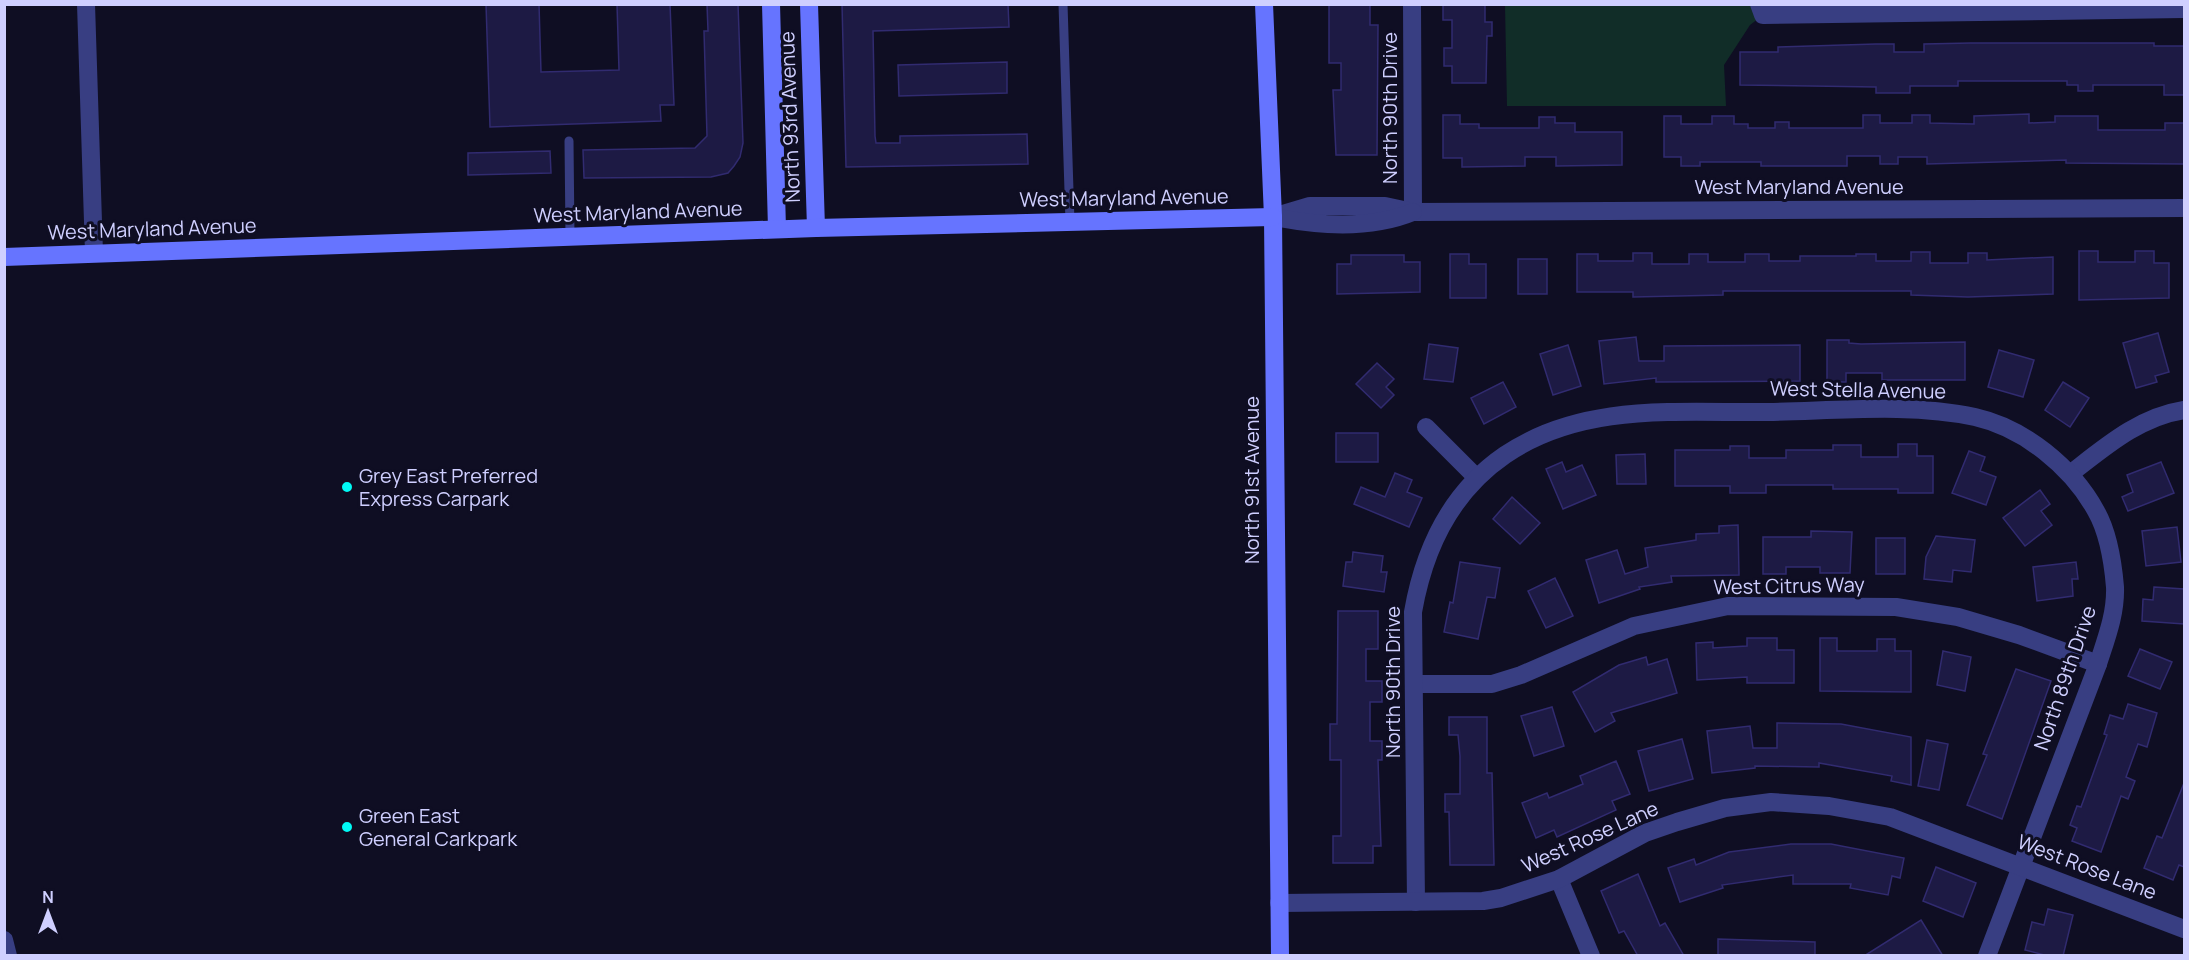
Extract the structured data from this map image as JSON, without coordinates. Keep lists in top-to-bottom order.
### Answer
{
  "streets": {
    "main road": ["North 93rd Avenue", "West Maryland Avenue", "North 91st Avenue"],
    "street": [
      "North 90th Drive",
      "West Stella Avenue",
      "West Citrus Way",
      "North 89th Drive",
      "West Rose Lane"
    ]
  },
  "crossings": [
    ["North 90th Drive", "West Maryland Avenue"],
    ["North 90th Drive", "West Stella Avenue"],
    ["North 90th Drive", "West Citrus Way"],
    ["North 90th Drive", "West Rose Lane"],
    ["North 93rd Avenue", "West Maryland Avenue"],
    ["West Maryland Avenue", "North 91st Avenue"],
    ["West Stella Avenue", "North 89th Drive"],
    ["North 91st Avenue", "West Rose Lane"],
    ["West Citrus Way", "North 89th Drive"],
    ["North 89th Drive", "West Rose Lane"]
  ],
  "places": ["Grey East Preferred Express Carpark", "Green East General Carkpark"],
  "north": "top"
}
